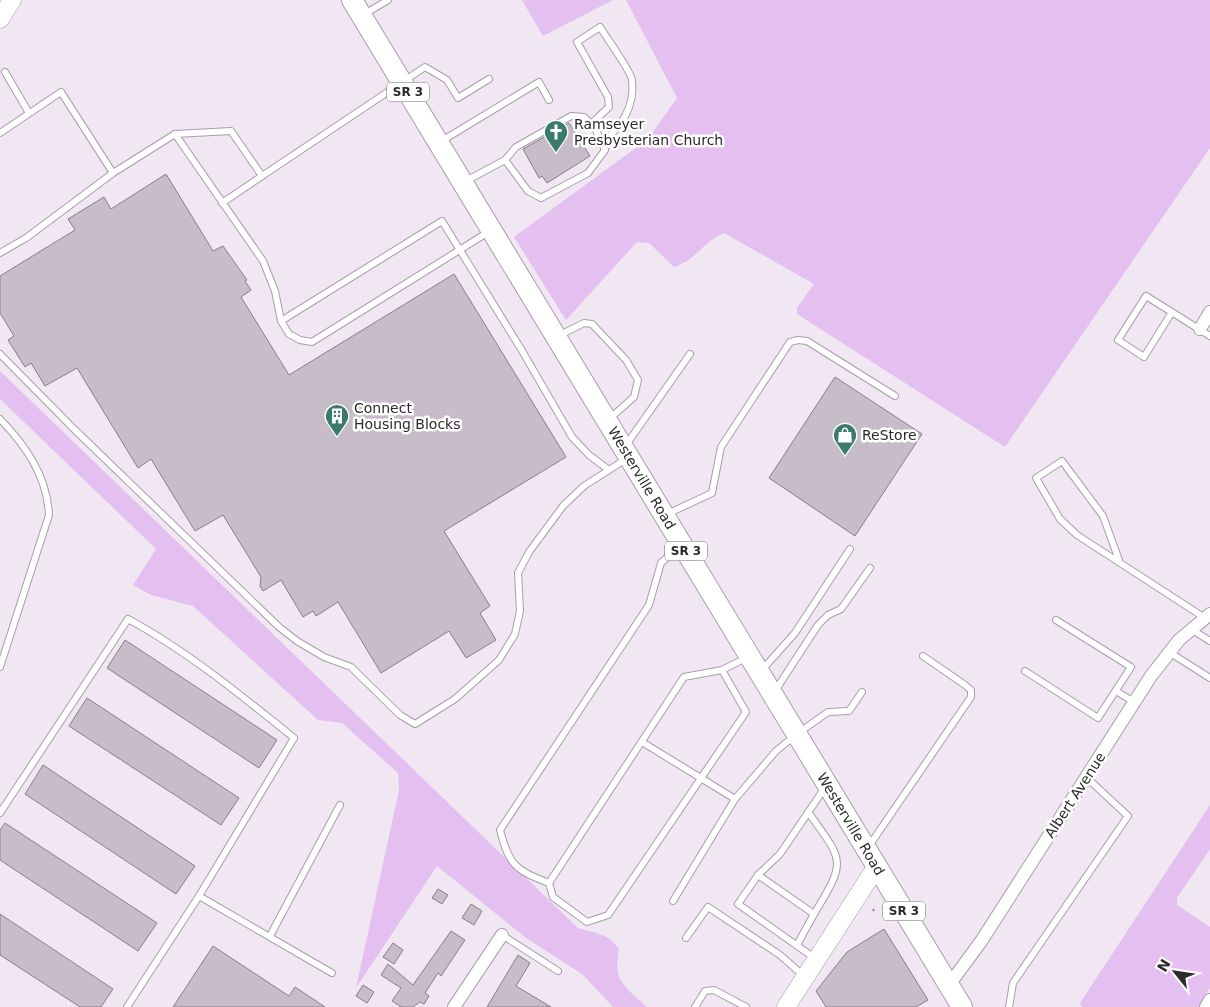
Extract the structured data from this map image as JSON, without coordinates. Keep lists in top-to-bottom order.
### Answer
{
  "streets": {
    "main road": ["SR 3", "Westerville Road"],
    "street": ["Albert Avenue"]
  },
  "crossings": [
    ["Westerville Road", "Albert Avenue"]
  ],
  "places": {
    "church": ["Ramseyer Presbysterian Church"],
    "building": ["Connect Housing Blocks"],
    "shop": ["ReStore"]
  },
  "north": "top left"
}
